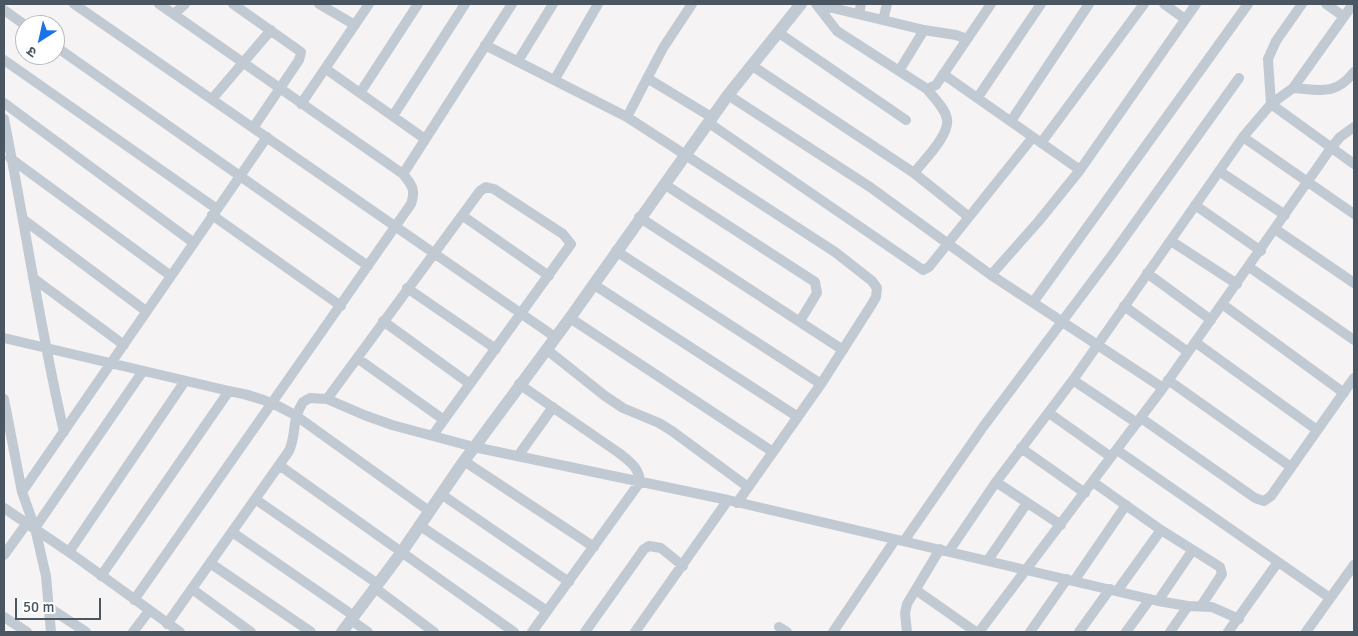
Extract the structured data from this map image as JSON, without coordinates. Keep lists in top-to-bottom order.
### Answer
{
  "scale_bar": "50 m",
  "north": "bottom left"
}
